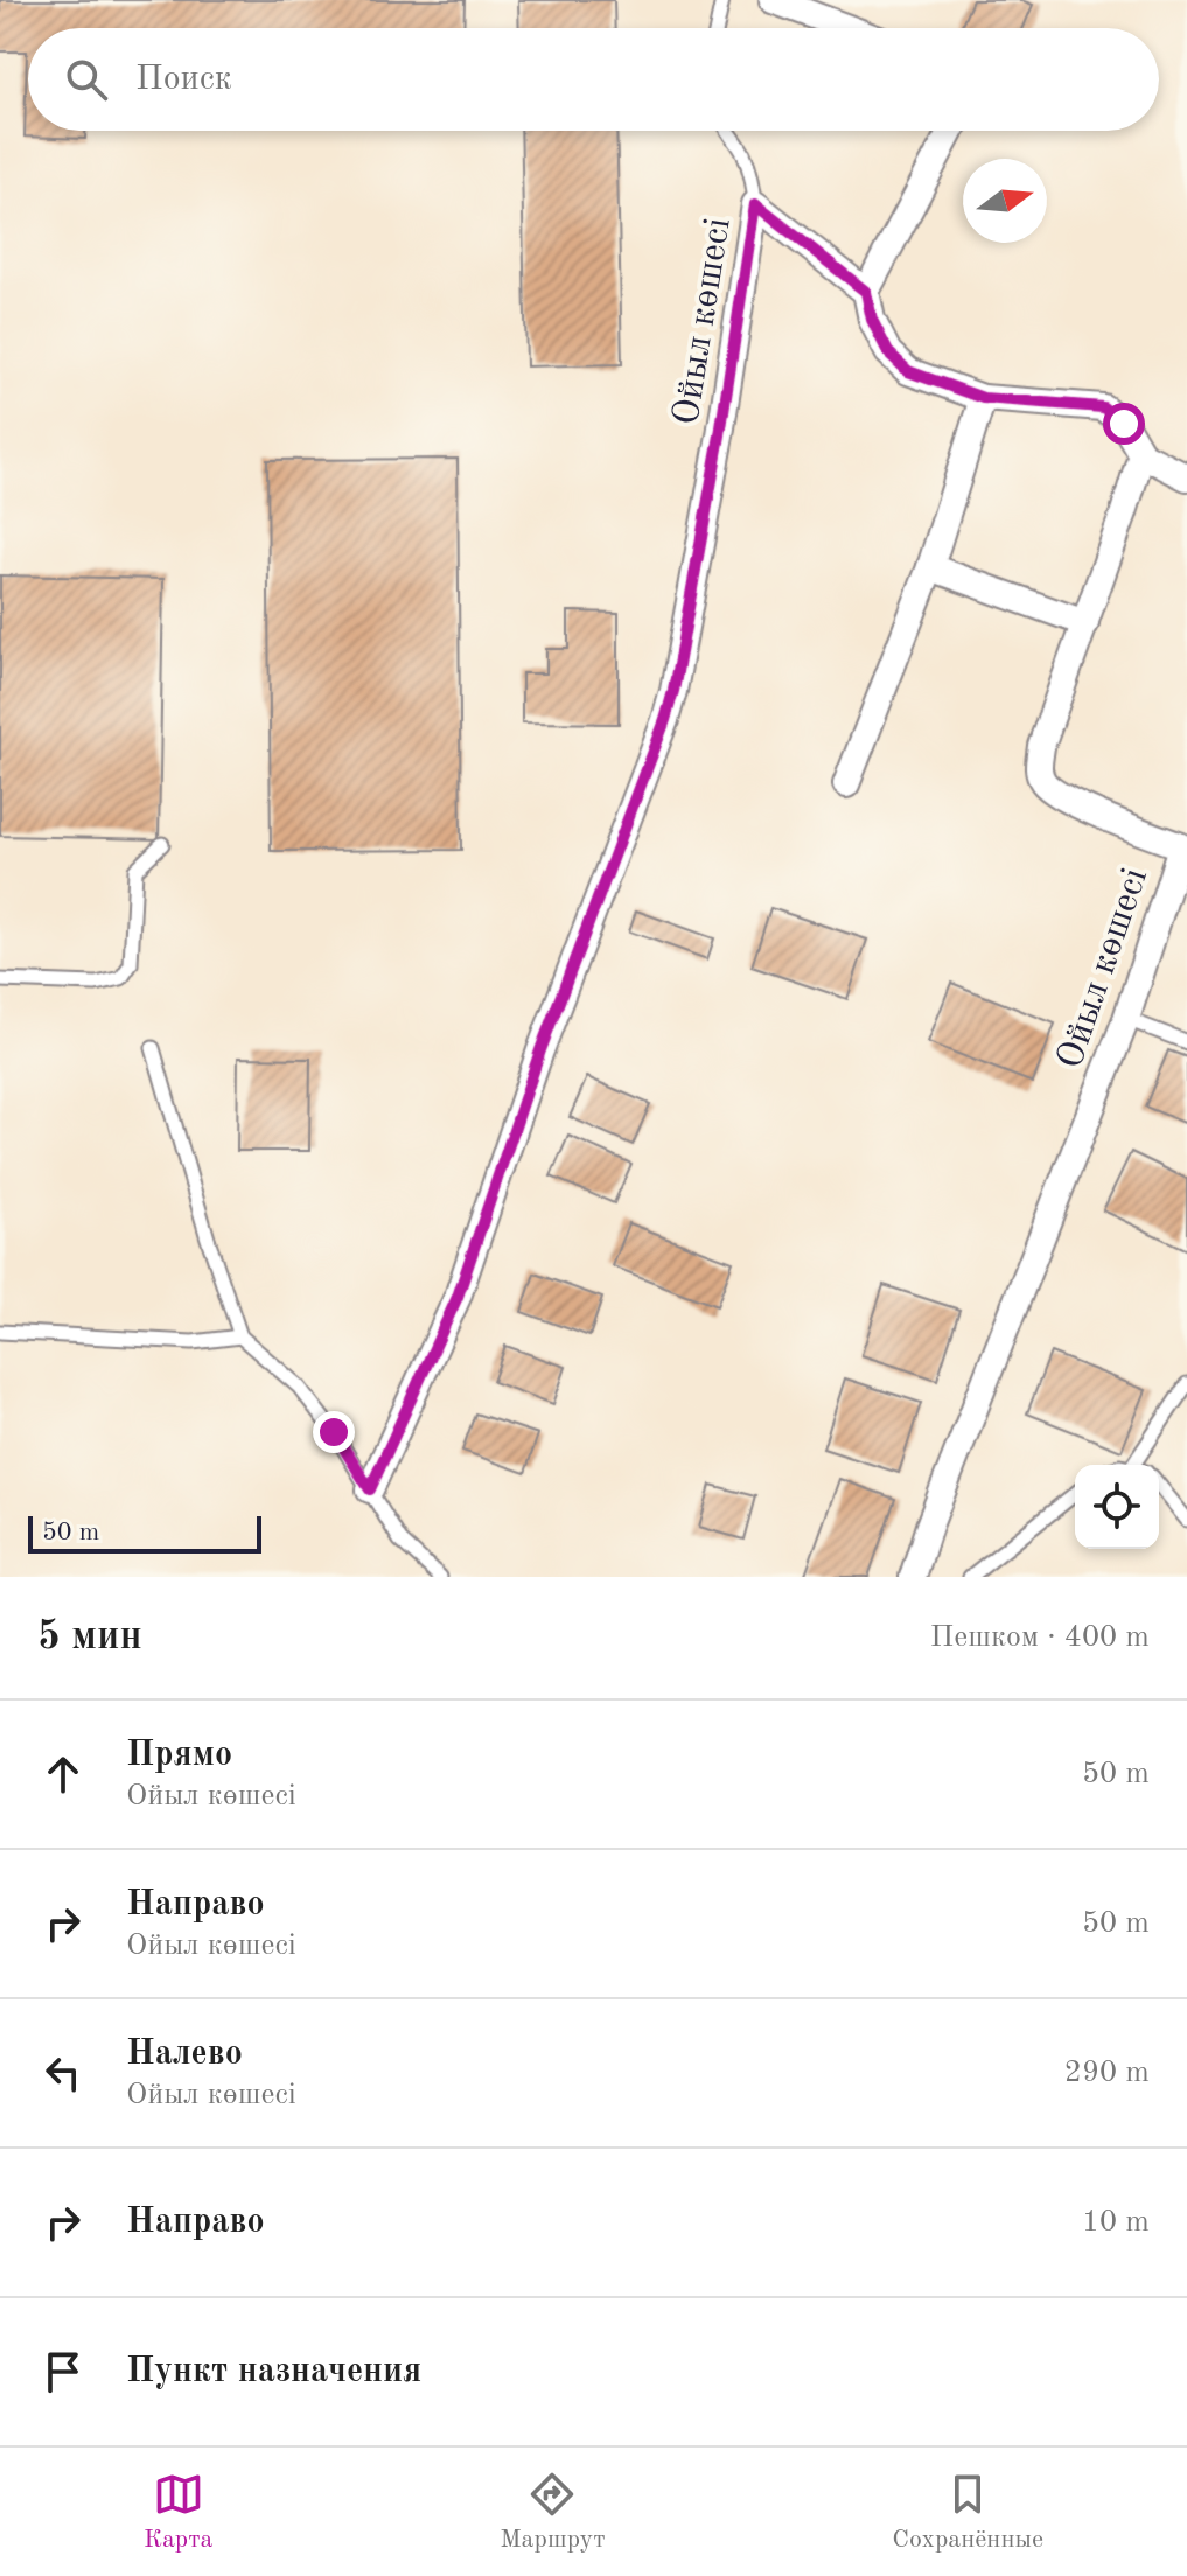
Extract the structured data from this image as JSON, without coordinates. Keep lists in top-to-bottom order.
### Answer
{
  "streets": {
    "street": ["Ойыл көшесі"]
  },
  "scale_bar": "50 m",
  "north": "right",
  "page": {
    "search": "Поиск",
    "scale": "50 m",
    "heading": ["5 мин", "Пешком · 400 m"],
    "list": [
      ["Прямо", "Ойыл көшесі", "50 m"],
      ["Направо", "Ойыл көшесі", "50 m"],
      ["Налево", "Ойыл көшесі", "290 m"],
      ["Направо", "10 m"],
      "Пункт назначения"
    ],
    "nav": ["Карта", "Маршрут", "Сохранённые"]
  }
}
